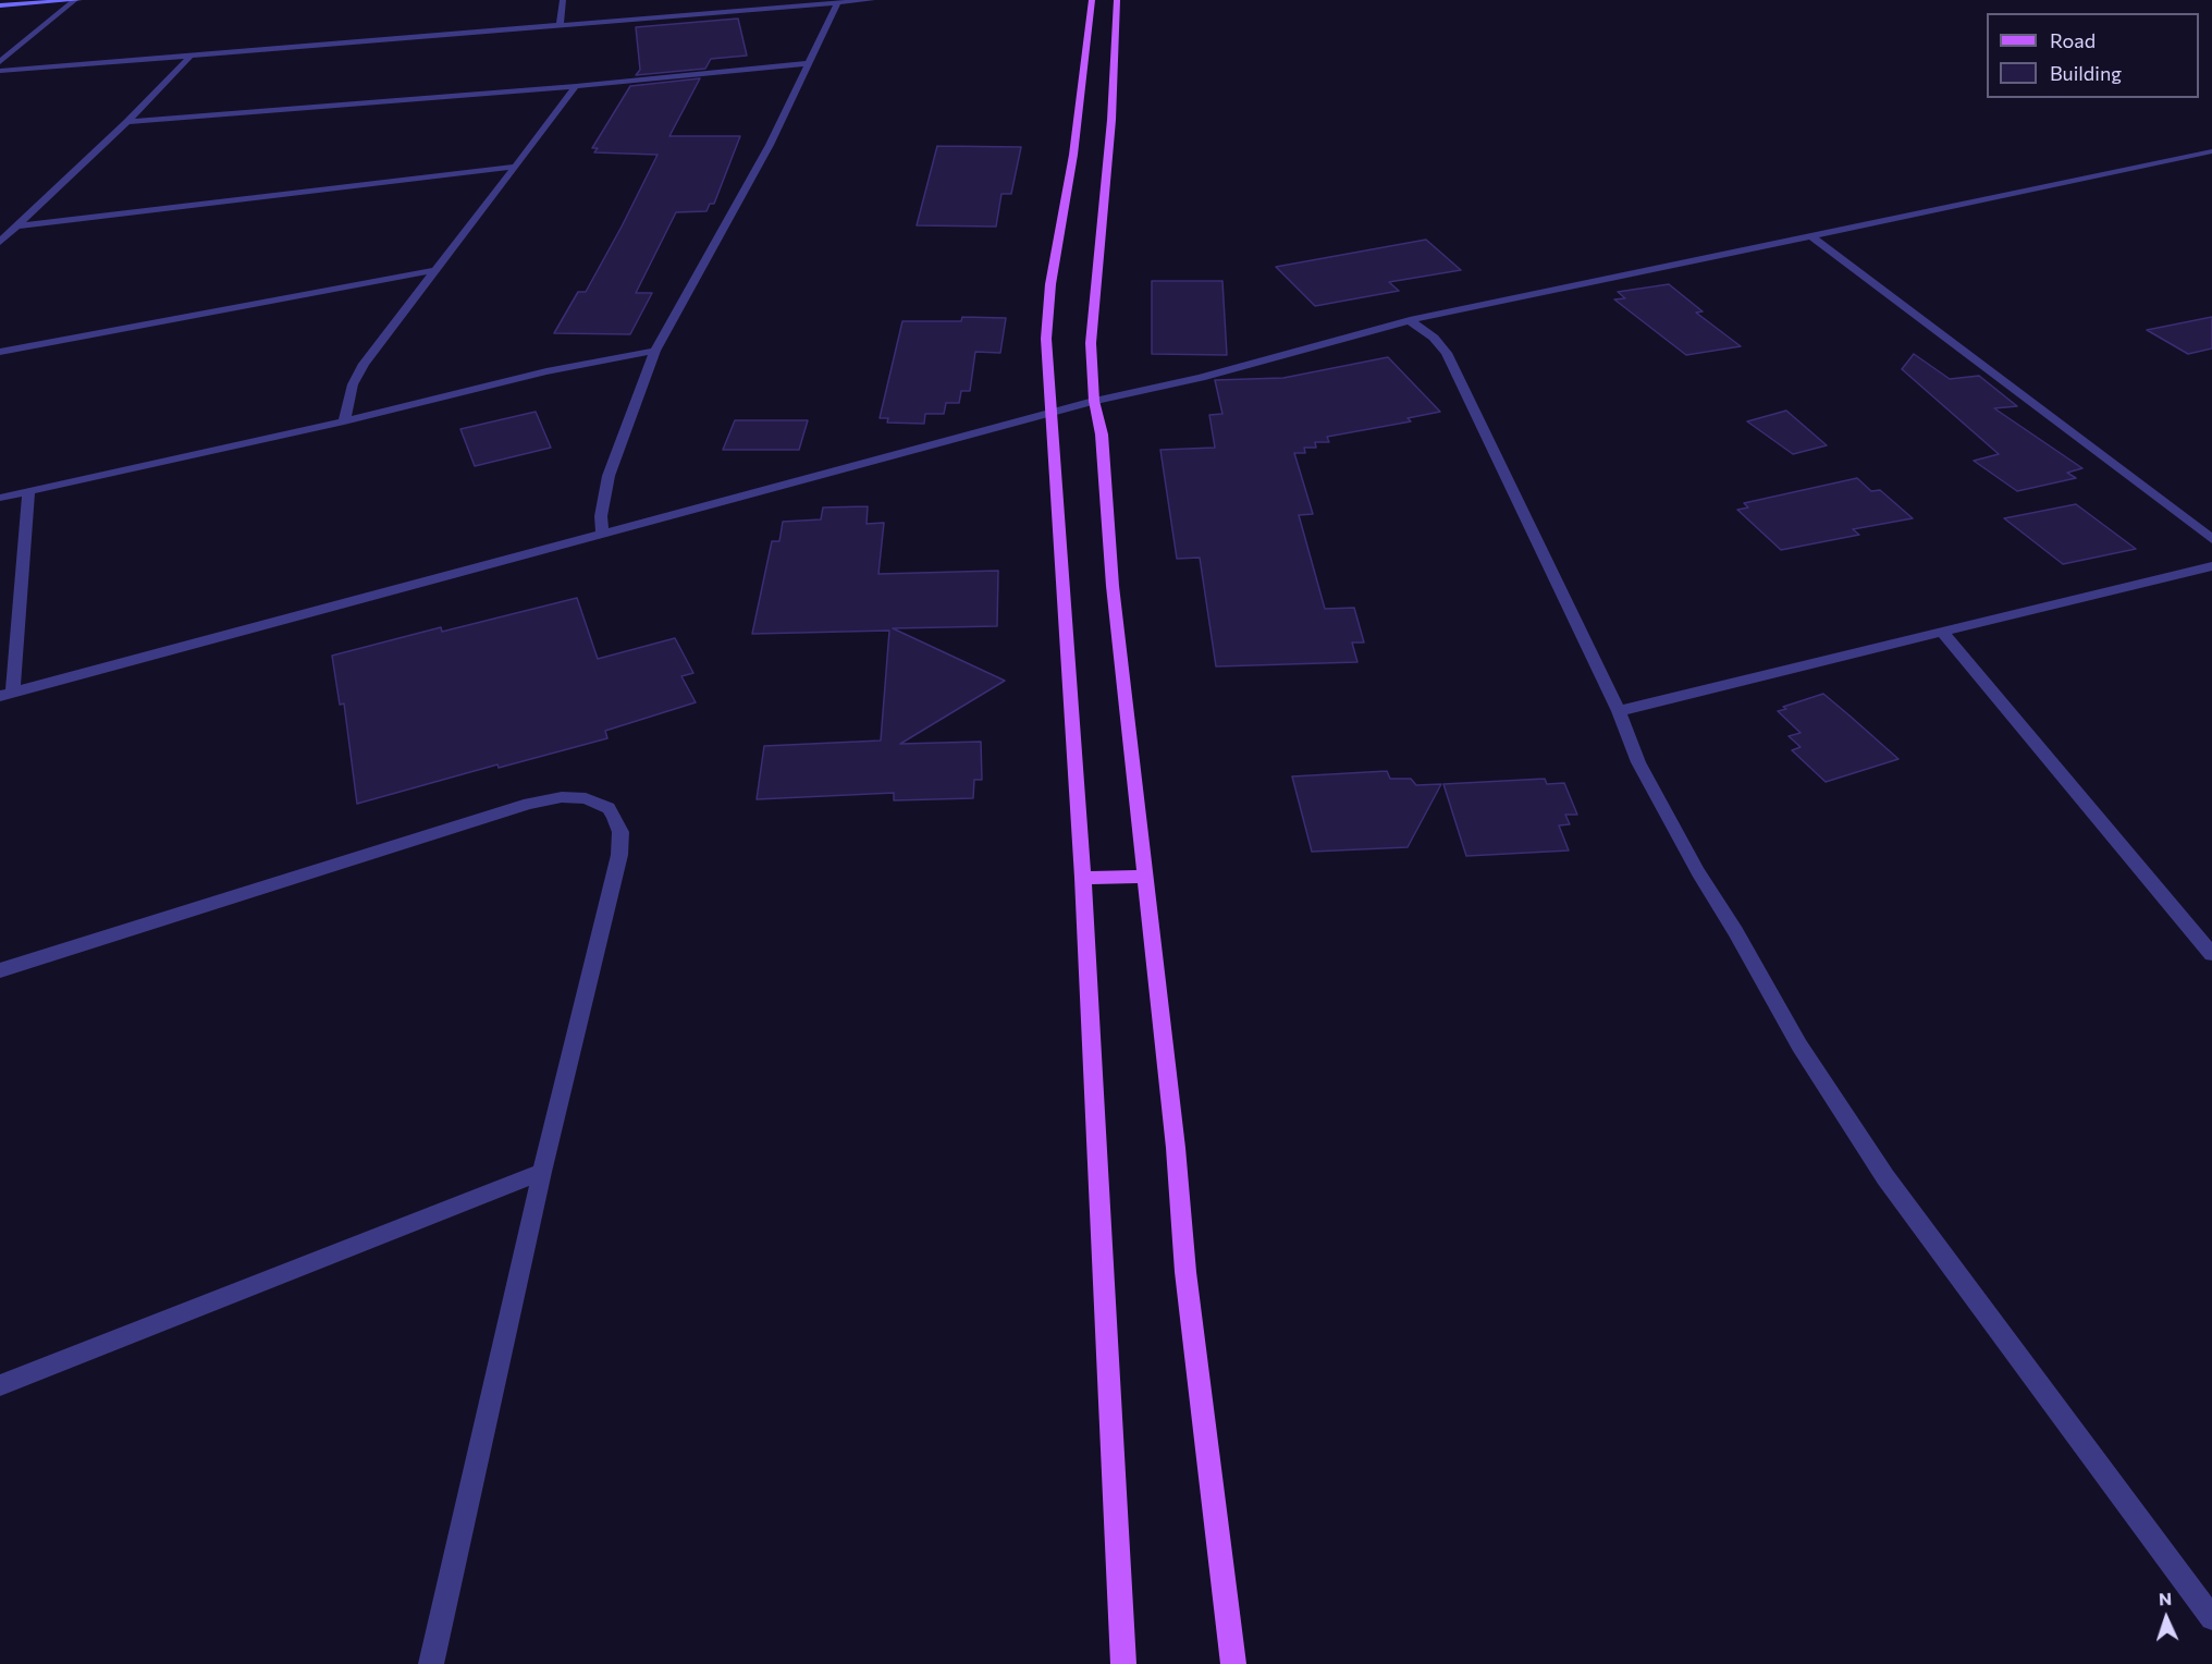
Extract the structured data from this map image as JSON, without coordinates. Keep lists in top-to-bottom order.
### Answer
{
  "legend": ["Road", "Building"],
  "north": "top"
}
